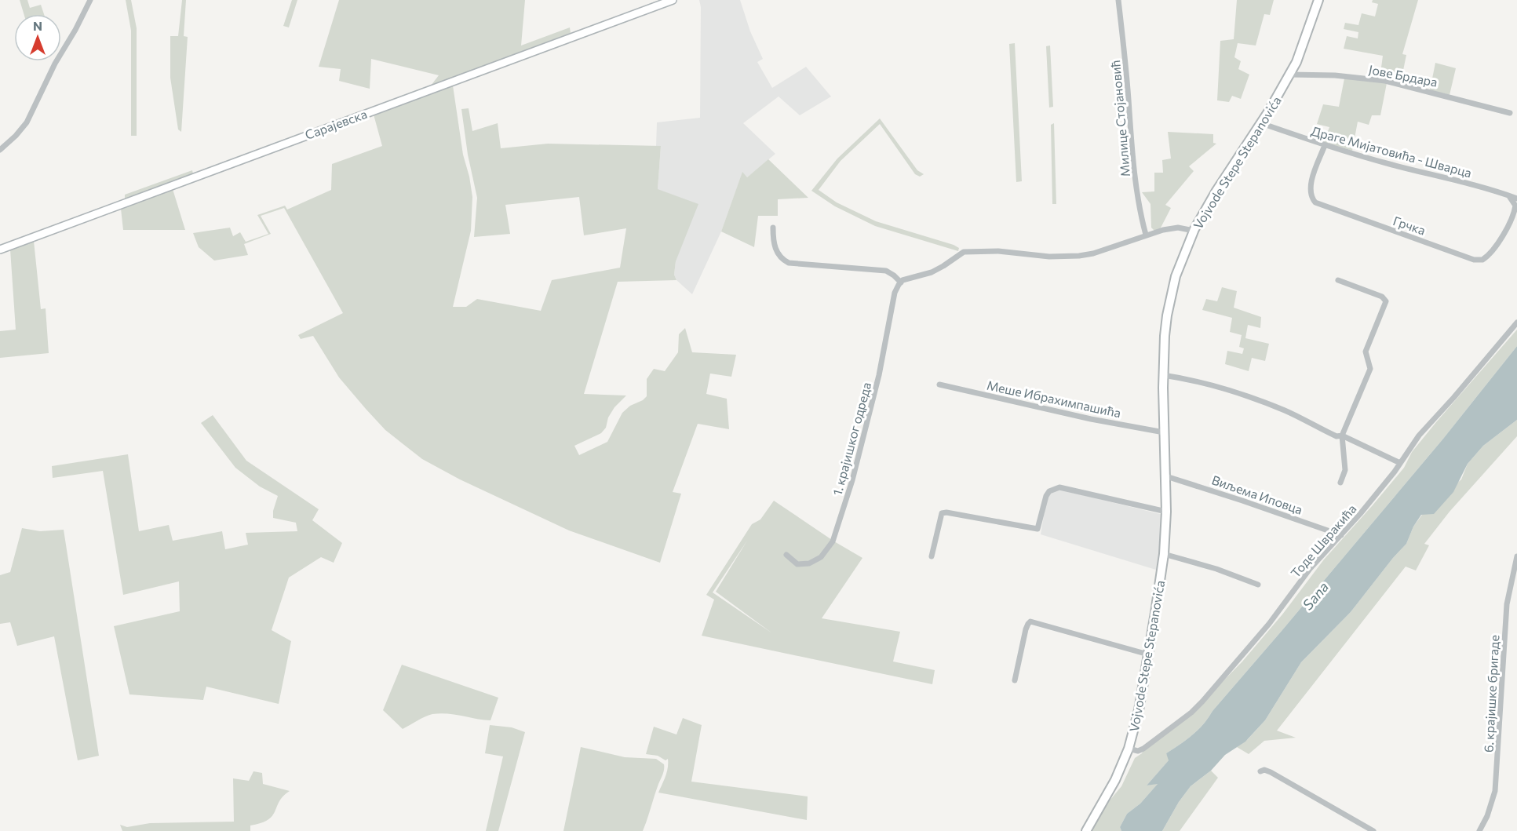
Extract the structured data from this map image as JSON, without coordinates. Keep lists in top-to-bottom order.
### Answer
{
  "streets": {
    "main road": ["Сарајевска", "Vojvode Stepe Stepanovića"],
    "street": [
      "Јове Брдара",
      "Милице Стојановић",
      "Драге Мијатовића - Шварца",
      "Грчка",
      "Меше Ибрахимпашића",
      "1. крајишког одреда",
      "Виљема Иповца",
      "Тоде Швракића",
      "6. крајишке бригаде"
    ]
  },
  "crossings": [
    ["Јове Брдара", "Vojvode Stepe Stepanovića"],
    ["Драге Мијатовића - Шварца", "Vojvode Stepe Stepanovića"],
    ["Драге Мијатовића - Шварца", "Грчка"],
    ["Vojvode Stepe Stepanovića", "Меше Ибрахимпашића"],
    ["Vojvode Stepe Stepanovića", "Виљема Иповца"],
    ["Vojvode Stepe Stepanovića", "Тоде Швракића"],
    ["Виљема Иповца", "Тоде Швракића"]
  ],
  "water": ["Sana"],
  "north": "top"
}
